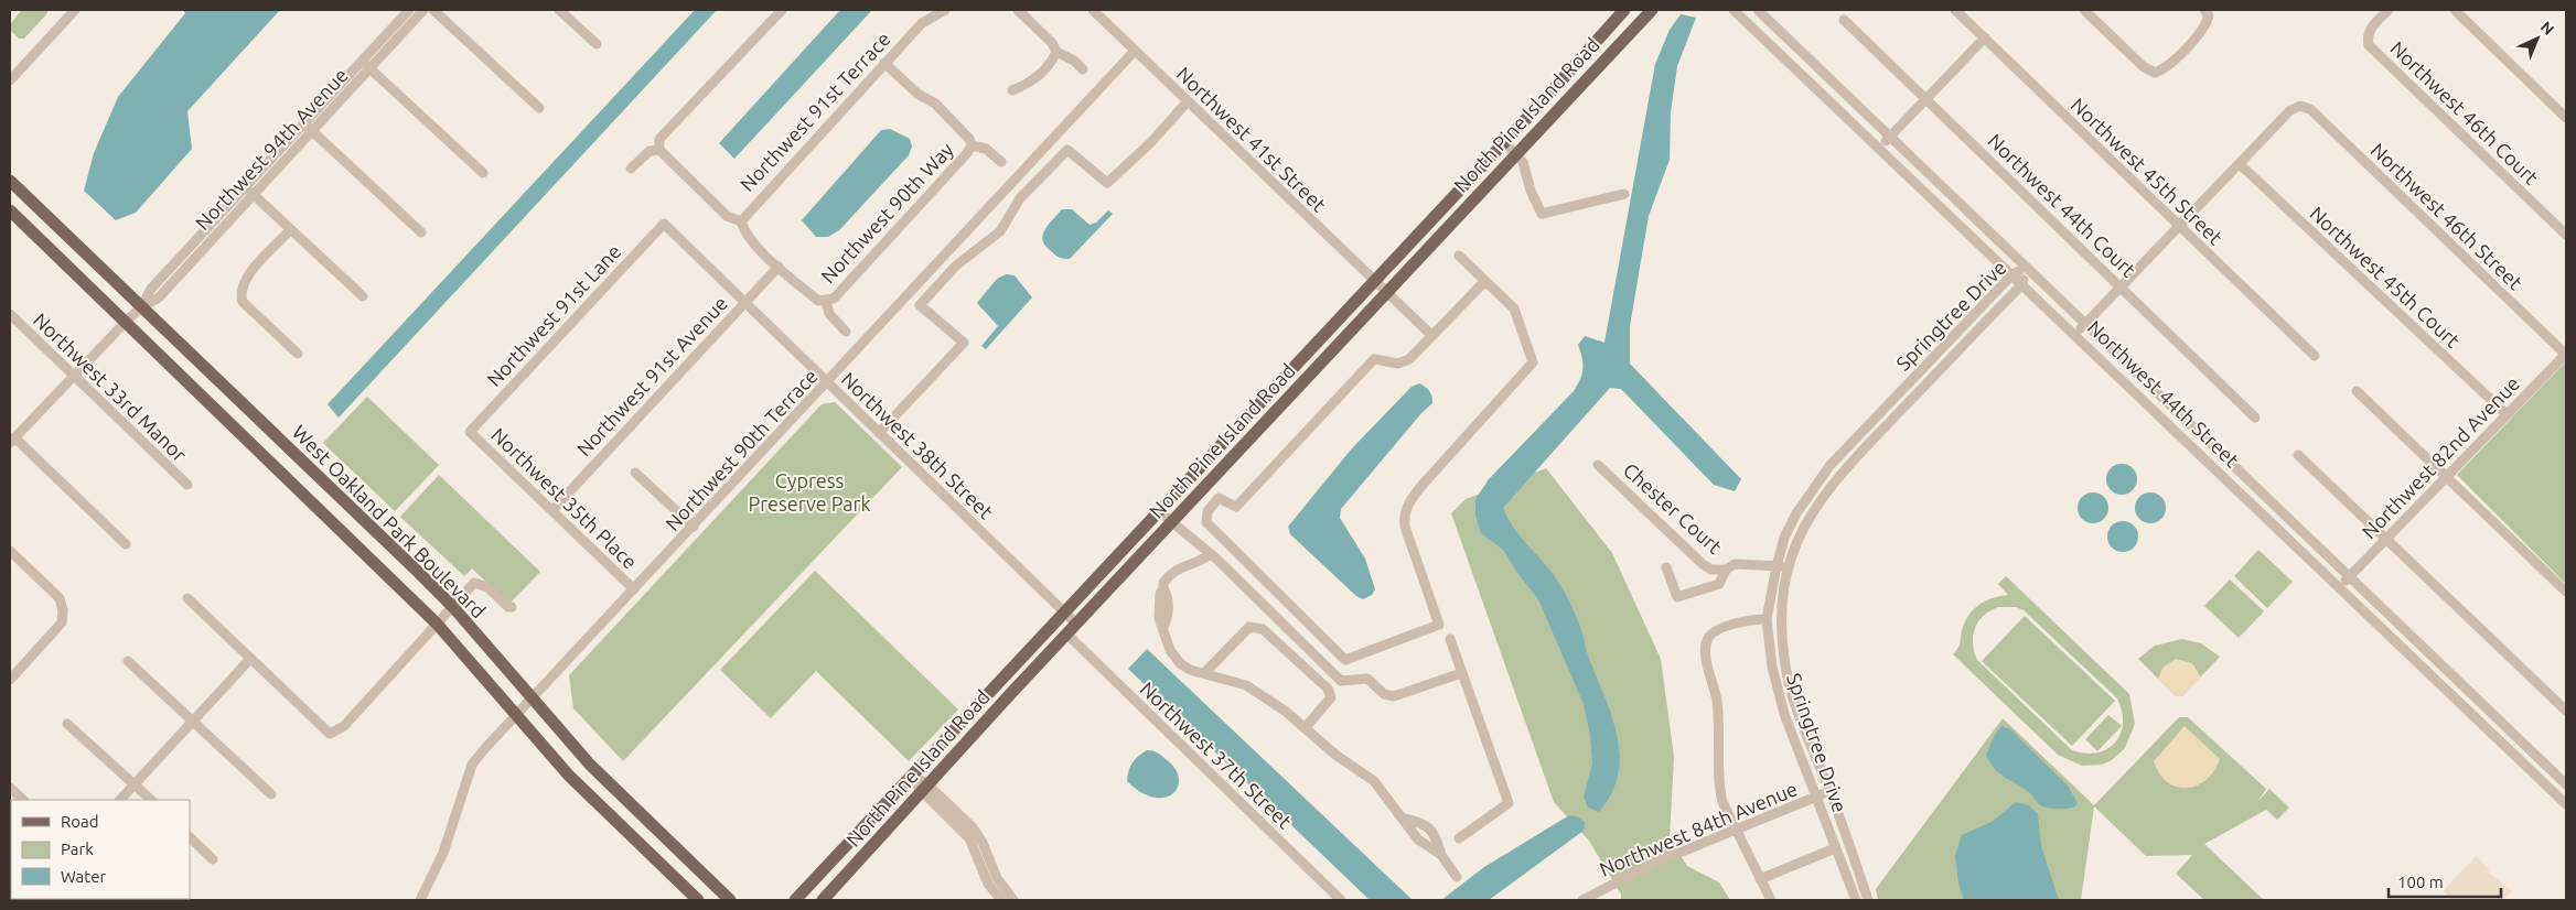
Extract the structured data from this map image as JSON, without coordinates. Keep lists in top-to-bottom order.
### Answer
{
  "streets": {
    "main road": ["North Pine Island Road", "West Oakland Park Boulevard"],
    "street": [
      "Northwest 91st Terrace",
      "Northwest 46th Court",
      "Northwest 41st Street",
      "Northwest 94th Avenue",
      "Northwest 45th Street",
      "Northwest 44th Court",
      "Northwest 90th Way",
      "Northwest 46th Street",
      "Northwest 45th Court",
      "Northwest 91st Lane",
      "Springtree Drive",
      "Northwest 91st Avenue",
      "Northwest 33rd Manor",
      "Northwest 44th Street",
      "Northwest 38th Street",
      "Northwest 90th Terrace",
      "Northwest 82nd Avenue",
      "Northwest 35th Place",
      "Chester Court",
      "Northwest 37th Street",
      "Northwest 84th Avenue"
    ]
  },
  "crossings": [
    ["North Pine Island Road", "Northwest 41st Street"],
    ["North Pine Island Road", "Northwest 38th Street"],
    ["North Pine Island Road", "Northwest 37th Street"],
    ["Northwest 41st Street", "Northwest 90th Terrace"],
    ["Northwest 94th Avenue", "Northwest 33rd Manor"],
    ["Northwest 94th Avenue", "West Oakland Park Boulevard"],
    ["Northwest 46th Street", "Northwest 45th Court"],
    ["Northwest 46th Street", "Northwest 82nd Avenue"],
    ["Northwest 45th Court", "Northwest 82nd Avenue"],
    ["Northwest 91st Lane", "Northwest 38th Street"],
    ["Northwest 91st Lane", "Northwest 35th Place"],
    ["Springtree Drive", "Northwest 44th Street"],
    ["Springtree Drive", "Northwest 84th Avenue"],
    ["Northwest 91st Avenue", "Northwest 38th Street"],
    ["Northwest 91st Avenue", "Northwest 35th Place"],
    ["Northwest 44th Street", "Northwest 82nd Avenue"],
    ["Northwest 38th Street", "Northwest 90th Terrace"],
    ["Northwest 90th Terrace", "Northwest 35th Place"],
    ["Northwest 90th Terrace", "West Oakland Park Boulevard"]
  ],
  "parks": ["Cypress Preserve Park"],
  "legend": ["Road", "Park", "Water"],
  "scale_bar": "100 m",
  "north": "top right"
}
